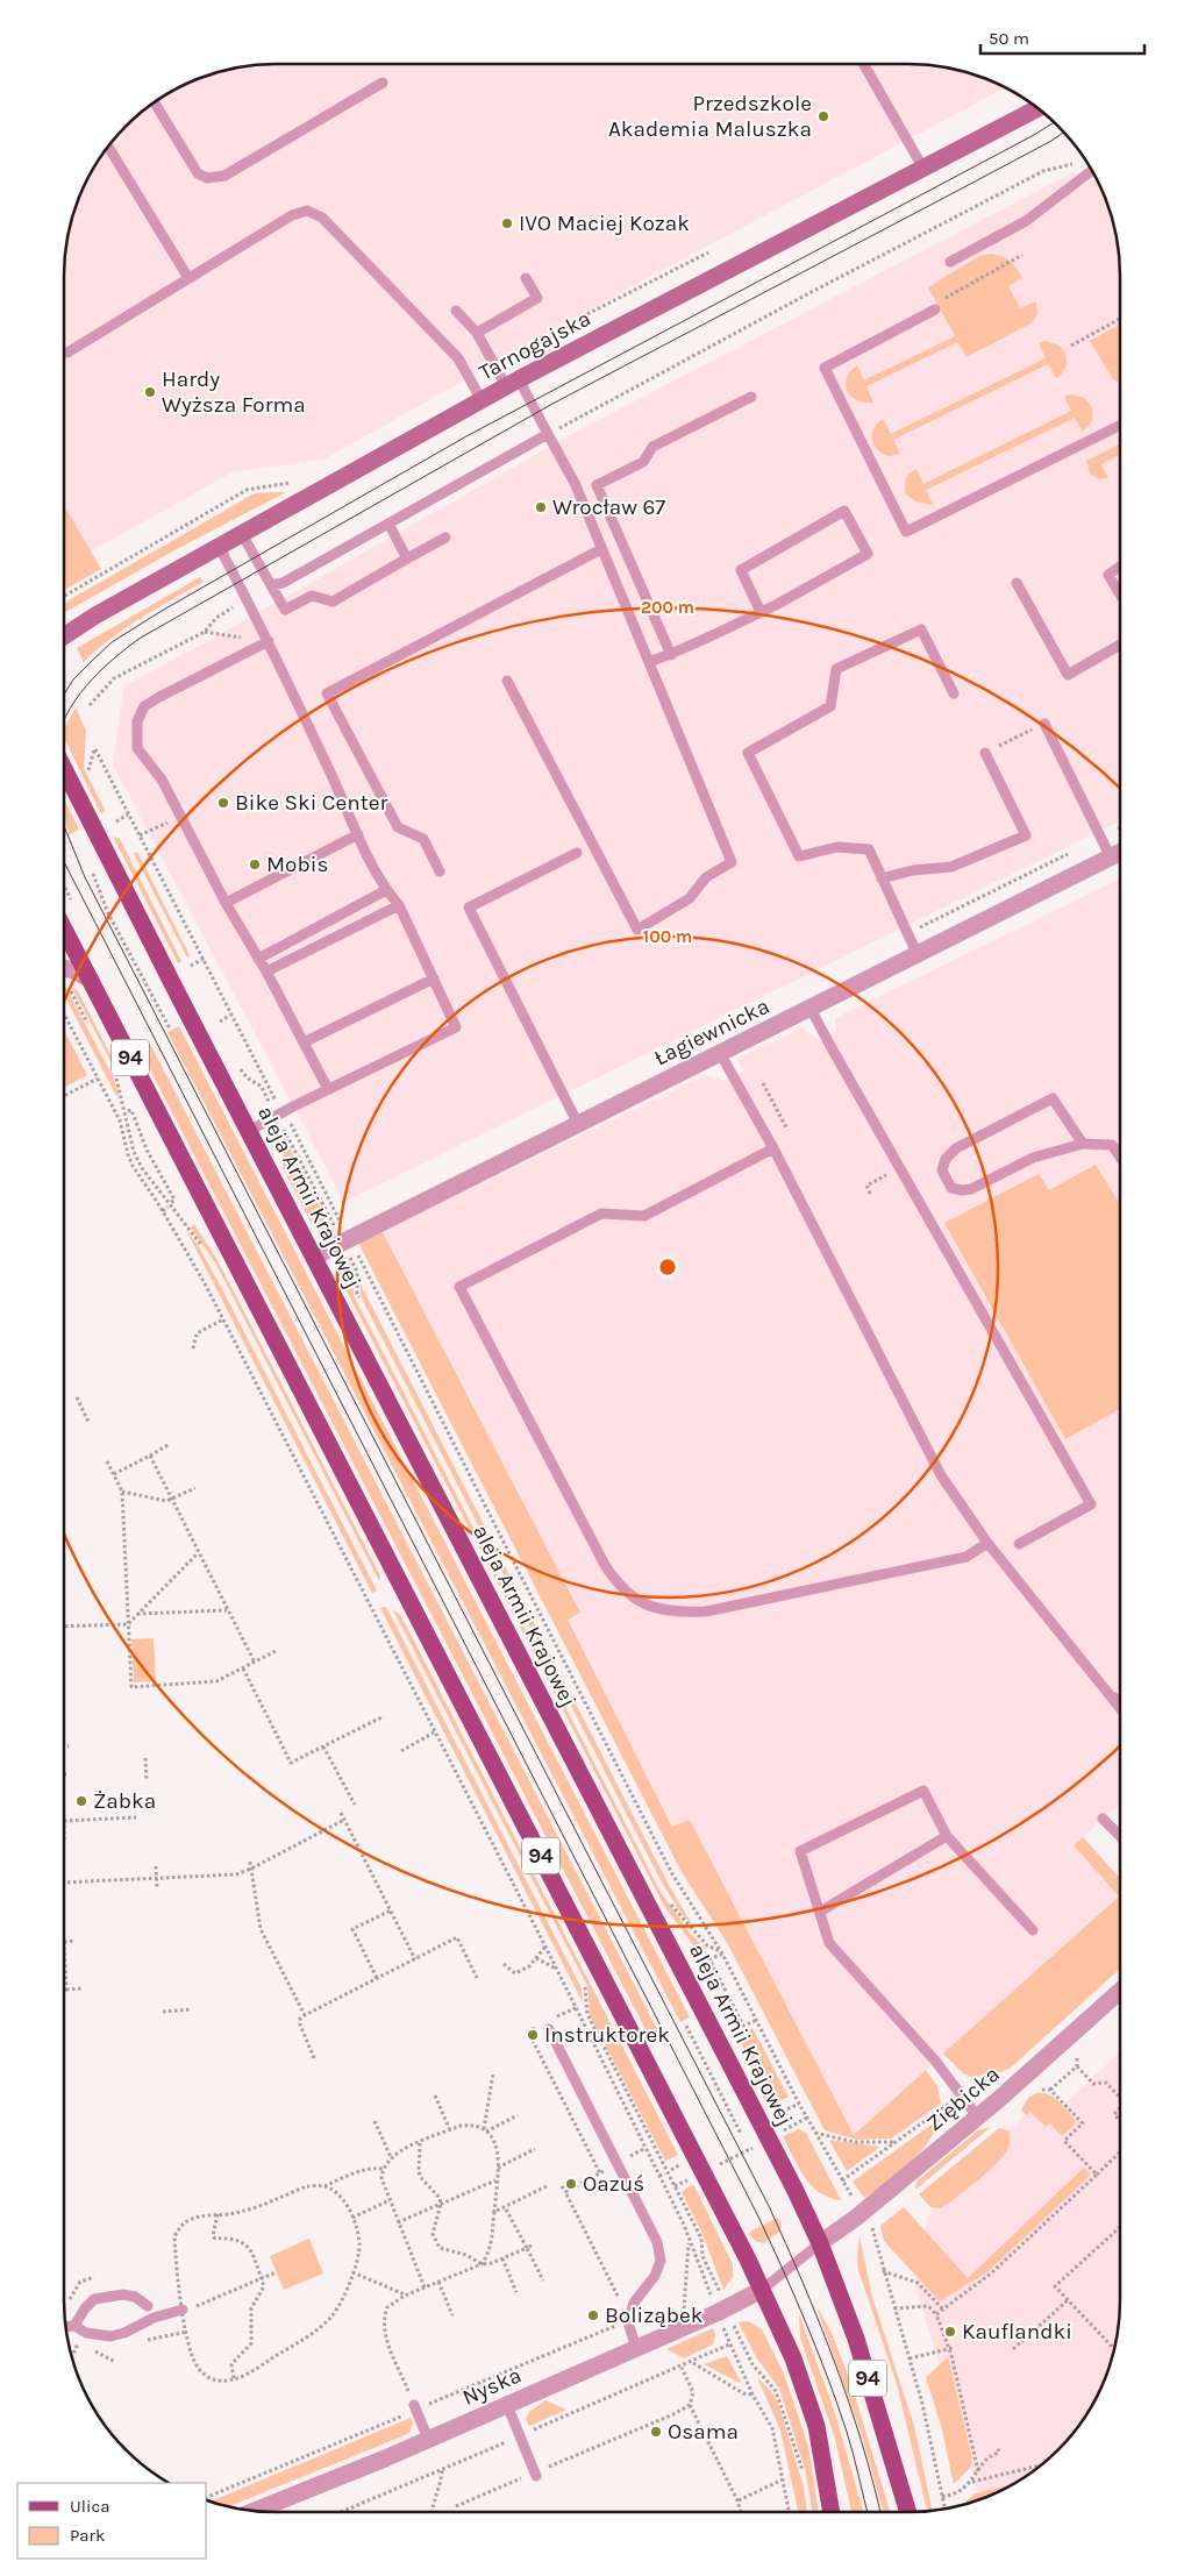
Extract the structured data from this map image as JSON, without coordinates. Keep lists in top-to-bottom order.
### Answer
{
  "streets": {
    "main road": ["94", "aleja Armii Krajowej"],
    "street": [
      "Tarnogajska",
      "Łagiewnicka",
      "Ziębicka",
      "Nyska"
    ]
  },
  "crossings": [
    ["Łagiewnicka", "aleja Armii Krajowej"],
    ["94", "Nyska"],
    ["aleja Armii Krajowej", "Ziębicka"]
  ],
  "places": [
    "Przedszkole Akademia Maluszka",
    "IVO Maciej Kozak",
    "Hardy Wyższa Forma",
    "Wrocław 67",
    "Bike Ski Center",
    "Mobis",
    "Żabka",
    "Instruktorek",
    "Oazuś",
    "Boliząbek",
    "Kauflandki",
    "Osama"
  ],
  "legend": ["Ulica", "Park"],
  "scale_bar": "50 m",
  "rings": ["200 m", "100 m"]
}
